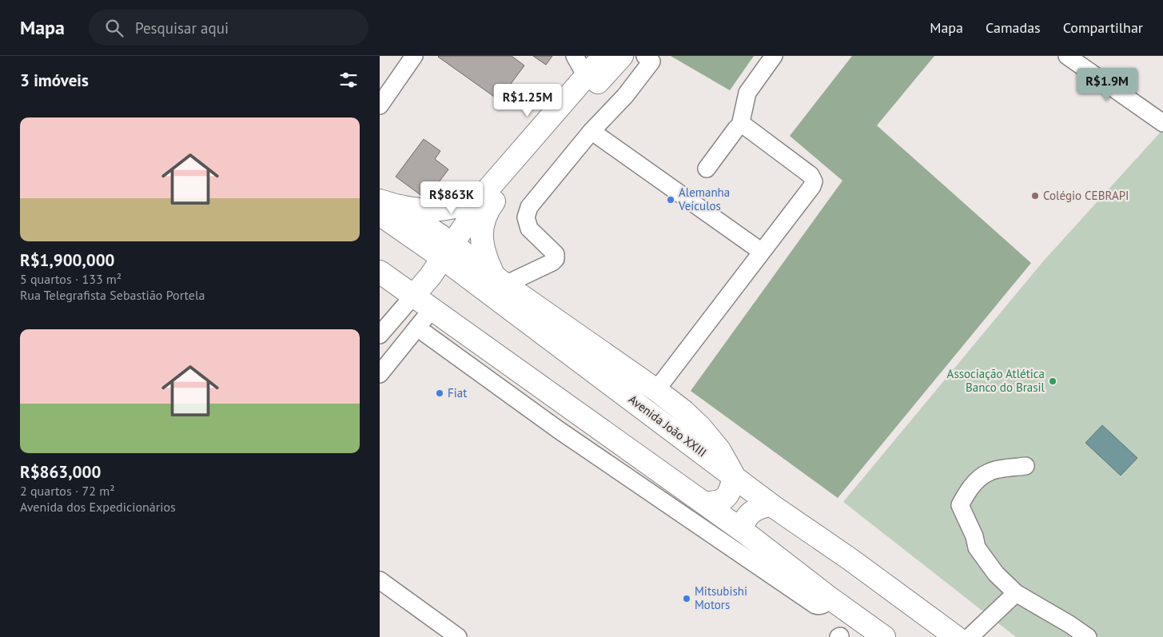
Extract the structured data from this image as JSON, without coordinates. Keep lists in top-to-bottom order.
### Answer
{
  "streets": {
    "main road": ["Avenida João XXIII"]
  },
  "places": [
    "Colégio CEBRAPI",
    "Alemanha Veículos",
    "Associação Atlética Banco do Brasil",
    "Fiat",
    "Mitsubishi Motors"
  ],
  "page": {
    "header": "Mapa",
    "search": "Pesquisar aqui",
    "nav": ["Mapa", "Camadas", "Compartilhar"],
    "heading": "3 imóveis",
    "price": ["R$1.9M", "R$1.25M", "R$863K"],
    "list": [
      {
        "name": "R$1,900,000",
        "note": "5 quartos · 133 m² · Rua Telegrafista Sebastião Portela"
      },
      {
        "name": "R$863,000",
        "note": "2 quartos · 72 m² · Avenida dos Expedicionários"
      }
    ]
  }
}
